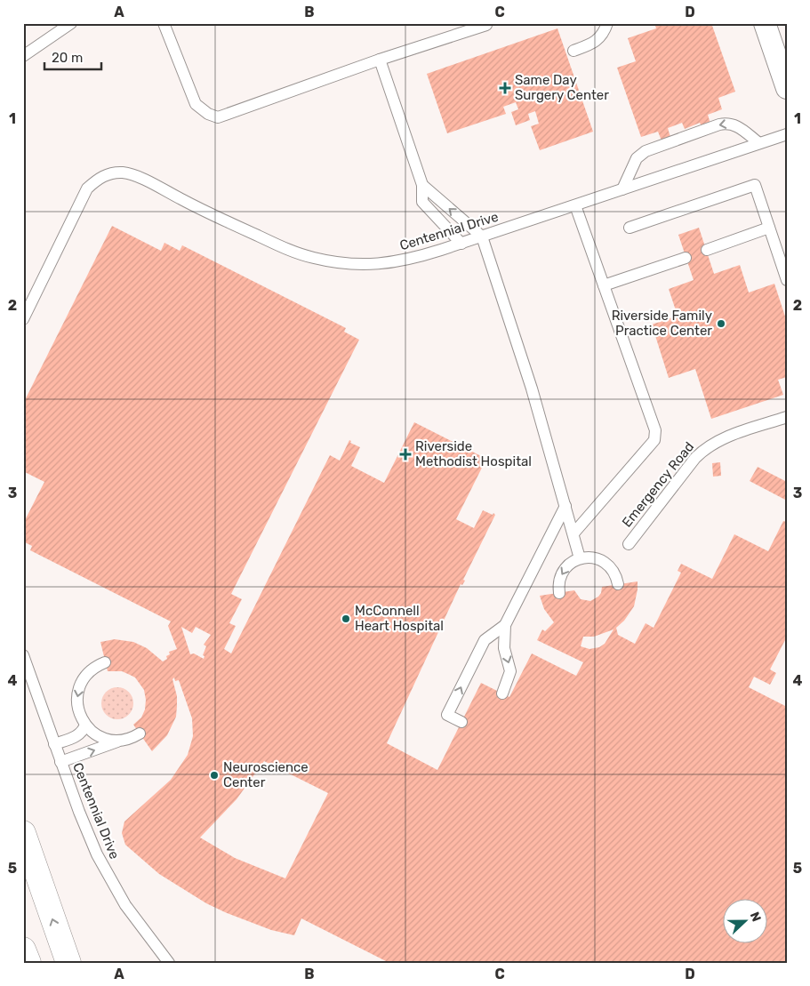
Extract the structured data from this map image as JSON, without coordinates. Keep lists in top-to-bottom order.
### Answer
{
  "streets": {
    "lane": ["Centennial Drive", "Emergency Road"]
  },
  "places": {
    "health": ["Same Day Surgery Center", "Riverside Methodist Hospital"],
    "other": ["Riverside Family Practice Center", "McConnell Heart Hospital", "Neuroscience Center"]
  },
  "scale_bar": "20 m",
  "north": "right",
  "grid": {
    "columns": [
      "A",
      "B",
      "C",
      "D"
    ],
    "rows": [
      "1",
      "2",
      "3",
      "4",
      "5"
    ]
  }
}
